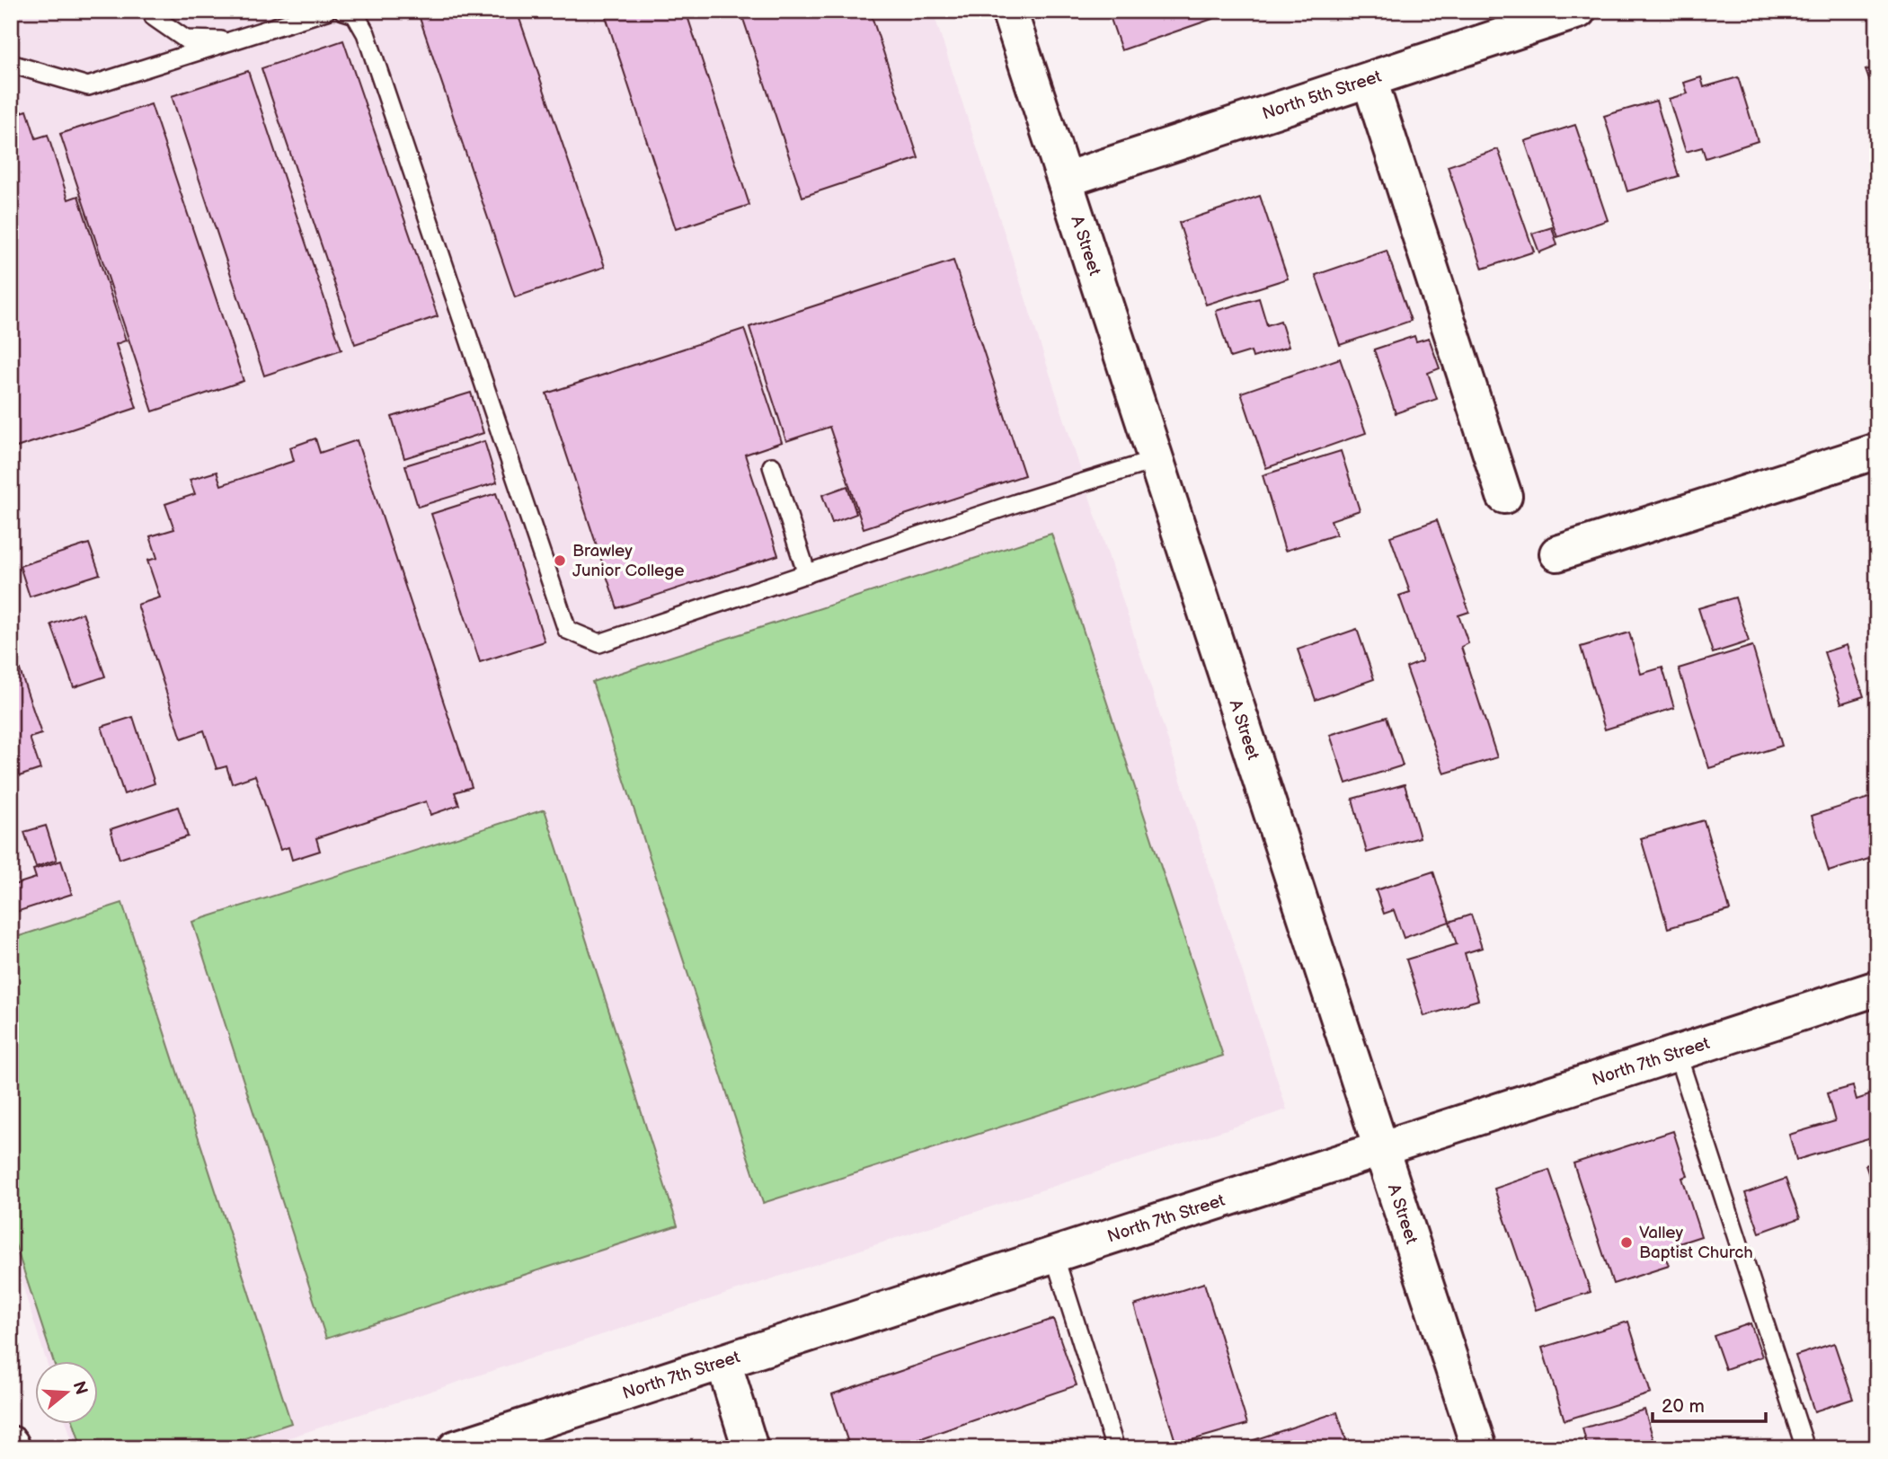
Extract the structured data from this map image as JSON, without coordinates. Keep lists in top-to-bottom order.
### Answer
{
  "streets": {
    "street": ["North 5th Street", "A Street", "North 7th Street"]
  },
  "crossings": [
    ["North 5th Street", "A Street"],
    ["A Street", "North 7th Street"]
  ],
  "places": ["Brawley Junior College", "Valley Baptist Church"],
  "scale_bar": "20 m",
  "north": "right"
}
